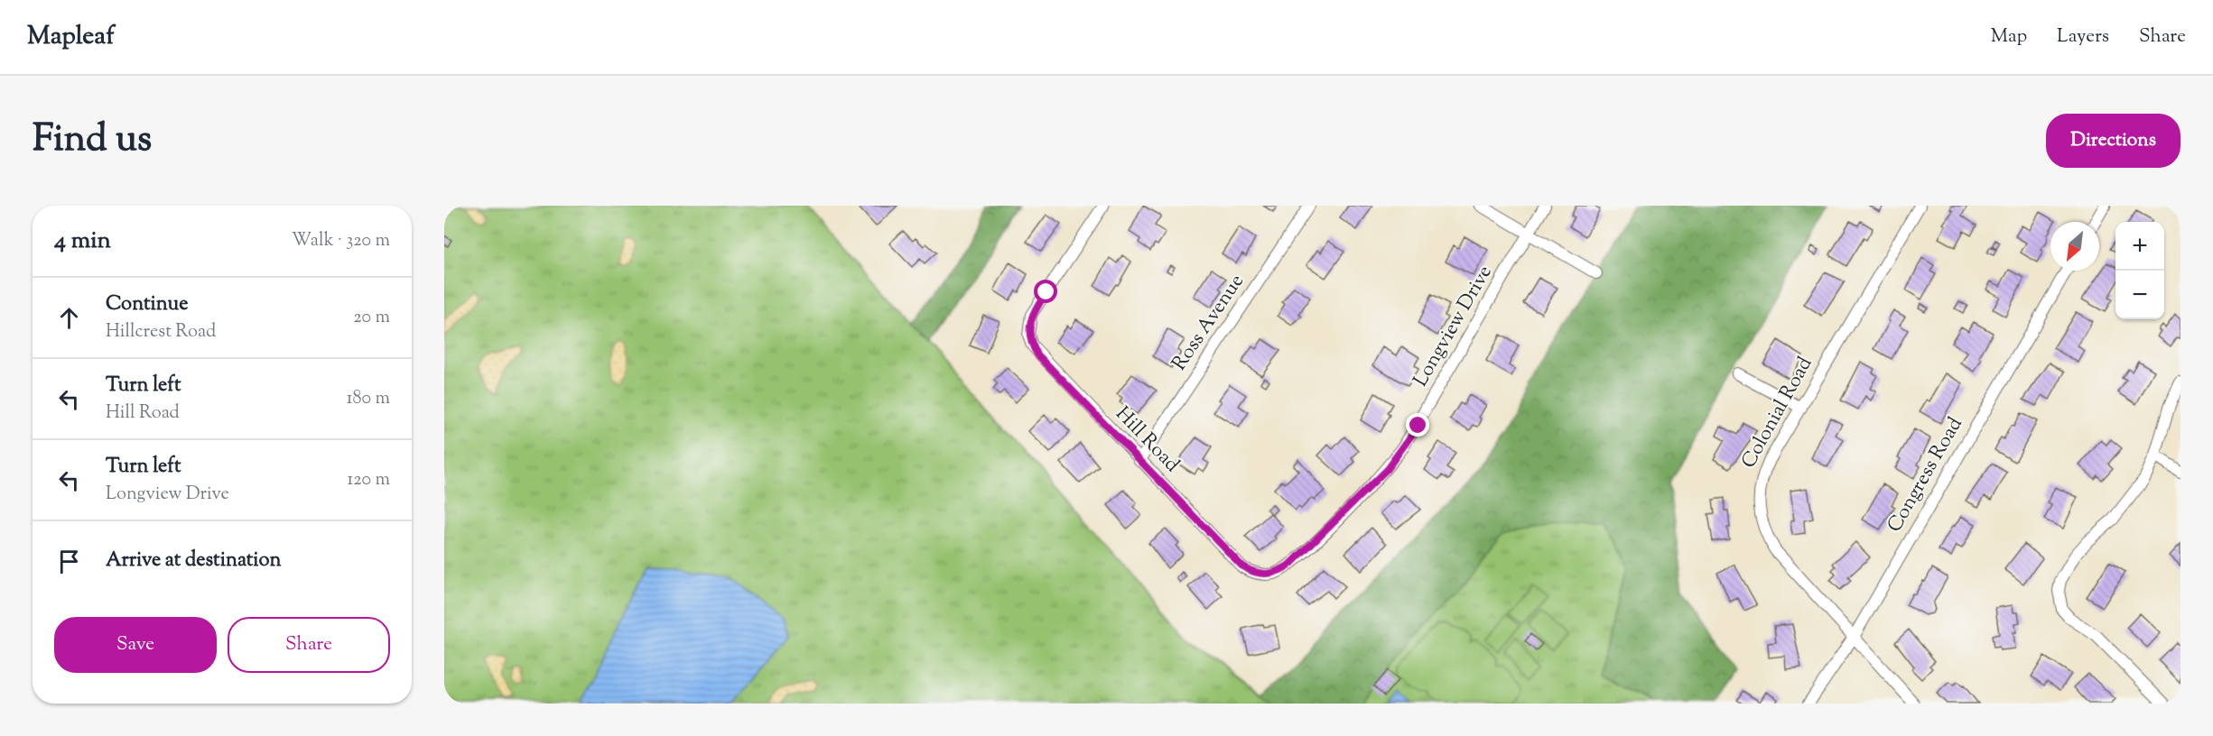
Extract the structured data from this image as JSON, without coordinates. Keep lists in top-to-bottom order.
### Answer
{
  "streets": {
    "street": [
      "Ross Avenue",
      "Longview Drive",
      "Colonial Road",
      "Hill Road",
      "Congress Road"
    ]
  },
  "crossings": [
    ["Ross Avenue", "Hill Road"],
    ["Longview Drive", "Hill Road"],
    ["Colonial Road", "Congress Road"]
  ],
  "north": "bottom left",
  "page": {
    "header": "Mapleaf",
    "nav": ["Map", "Layers", "Share"],
    "title": "Find us",
    "buttons": [
      "Directions",
      ["Save", "Share"]
    ],
    "heading": ["4 min", "Walk · 320 m"],
    "map_buttons": ["+", "−"],
    "list": [
      ["Continue", "Hillcrest Road", "20 m"],
      ["Turn left", "Hill Road", "180 m"],
      ["Turn left", "Longview Drive", "120 m"],
      "Arrive at destination"
    ]
  }
}
